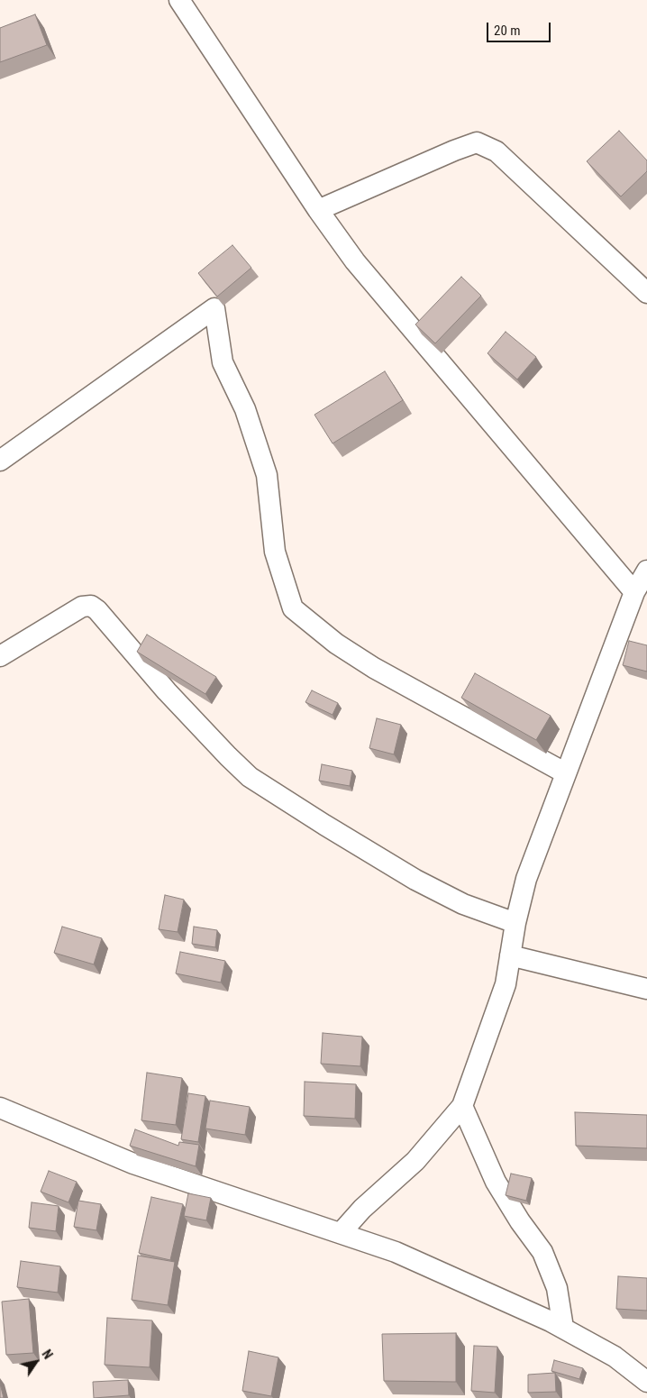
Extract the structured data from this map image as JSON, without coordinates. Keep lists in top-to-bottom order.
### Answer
{
  "scale_bar": "20 m",
  "north": "top right"
}
